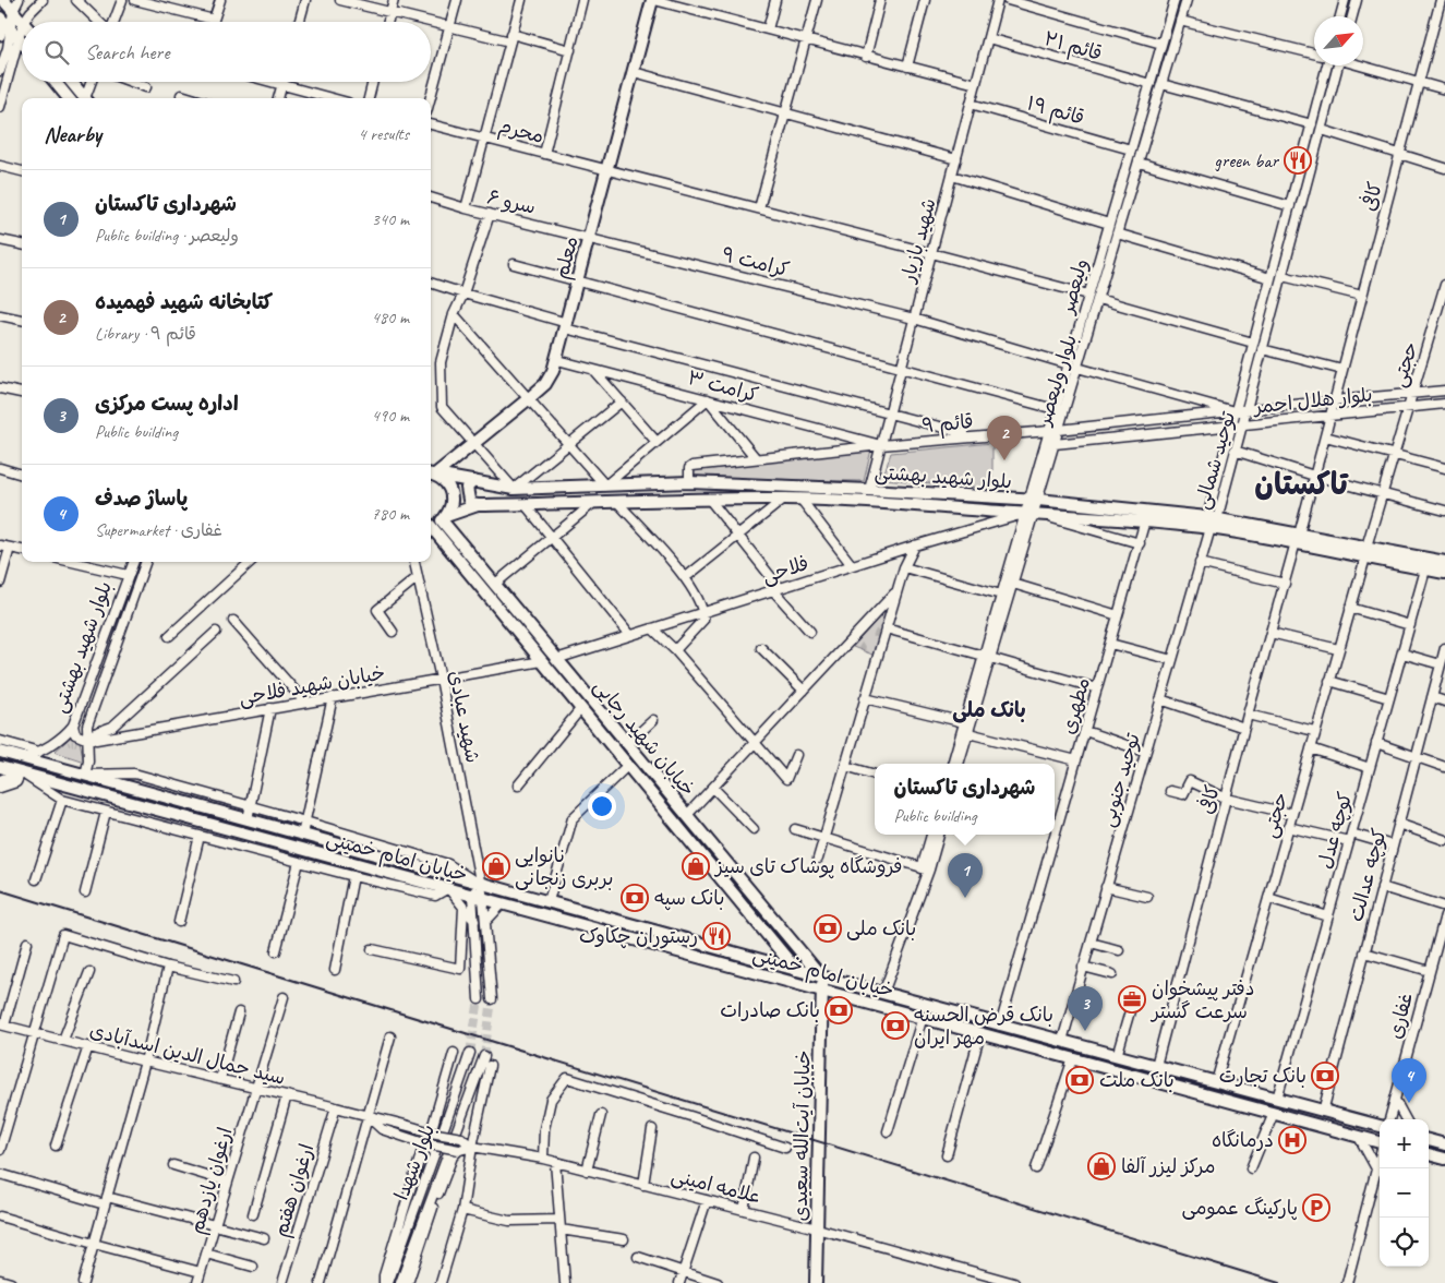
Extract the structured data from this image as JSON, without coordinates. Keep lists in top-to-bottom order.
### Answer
{
  "streets": {
    "main road": [
      "معلم",
      "بلوار شهید بهشتی",
      "خیابان شهید رجایی",
      "خیابان امام خمینی",
      "خیابان آیت‌الله سعیدی"
    ],
    "street": [
      "قائم ۲۱",
      "قائم ۱۹",
      "محرم",
      "کافی",
      "سرو ۶",
      "شهید بازیار",
      "کرامت ۹",
      "ولیعصر",
      "حجتی",
      "بلوار ولیعصر",
      "کرامت ۳",
      "بلوار هلال احمر",
      "قائم ۹",
      "توحید شمالی",
      "فلاحی",
      "خیابان شهید فلاحی",
      "مطهری",
      "شهید عبادی",
      "توحید جنوبی",
      "کوچه عدل",
      "کوچه عدالت",
      "غفاری",
      "سید جمال الدین اسدآبادی",
      "بلوار شهدا",
      "ارغوان یازدهم",
      "علامه امینی",
      "ارغوان هفتم"
    ]
  },
  "crossings": [
    ["قائم ۲۱", "شهید بازیار"],
    ["قائم ۲۱", "ولیعصر"],
    ["قائم ۱۹", "شهید بازیار"],
    ["قائم ۱۹", "ولیعصر"],
    ["محرم", "شهید بازیار"],
    ["محرم", "معلم"],
    ["محرم", "ولیعصر"],
    ["کافی", "بلوار هلال احمر"],
    ["کافی", "بلوار شهید بهشتی"],
    ["کافی", "خیابان امام خمینی"],
    ["سرو ۶", "معلم"],
    ["سرو ۶", "کرامت ۹"],
    ["شهید بازیار", "کرامت ۹"],
    ["شهید بازیار", "کرامت ۳"],
    ["شهید بازیار", "قائم ۹"],
    ["شهید بازیار", "بلوار شهید بهشتی"],
    ["معلم", "کرامت ۹"],
    ["معلم", "کرامت ۳"],
    ["معلم", "بلوار شهید بهشتی"],
    ["کرامت ۹", "ولیعصر"],
    ["کرامت ۹", "بلوار ولیعصر"],
    ["کرامت ۹", "بلوار هلال احمر"],
    ["کرامت ۹", "توحید شمالی"],
    ["ولیعصر", "بلوار ولیعصر"],
    ["ولیعصر", "قائم ۹"],
    ["ولیعصر", "بلوار شهید بهشتی"],
    ["حجتی", "بلوار هلال احمر"],
    ["حجتی", "بلوار شهید بهشتی"],
    ["حجتی", "خیابان امام خمینی"],
    ["بلوار ولیعصر", "بلوار هلال احمر"],
    ["بلوار ولیعصر", "بلوار شهید بهشتی"],
    ["بلوار ولیعصر", "فلاحی"],
    ["کرامت ۳", "قائم ۹"],
    ["بلوار هلال احمر", "توحید شمالی"],
    ["قائم ۹", "بلوار شهید بهشتی"],
    ["توحید شمالی", "بلوار شهید بهشتی"],
    ["توحید شمالی", "توحید جنوبی"],
    ["بلوار شهید بهشتی", "فلاحی"],
    ["بلوار شهید بهشتی", "خیابان شهید فلاحی"],
    ["بلوار شهید بهشتی", "مطهری"],
    ["بلوار شهید بهشتی", "خیابان شهید رجایی"],
    ["بلوار شهید بهشتی", "توحید جنوبی"],
    ["بلوار شهید بهشتی", "کوچه عدل"],
    ["بلوار شهید بهشتی", "خیابان امام خمینی"],
    ["فلاحی", "خیابان شهید رجایی"],
    ["خیابان شهید فلاحی", "شهید عبادی"],
    ["خیابان شهید فلاحی", "خیابان شهید رجایی"],
    ["مطهری", "خیابان امام خمینی"],
    ["شهید عبادی", "خیابان امام خمینی"],
    ["خیابان شهید رجایی", "خیابان امام خمینی"],
    ["خیابان شهید رجایی", "خیابان آیت‌الله سعیدی"],
    ["توحید جنوبی", "خیابان امام خمینی"],
    ["کوچه عدل", "خیابان امام خمینی"],
    ["خیابان امام خمینی", "کوچه عدالت"],
    ["خیابان امام خمینی", "خیابان آیت‌الله سعیدی"],
    ["سید جمال الدین اسدآبادی", "ارغوان یازدهم"],
    ["سید جمال الدین اسدآبادی", "علامه امینی"],
    ["سید جمال الدین اسدآبادی", "ارغوان هفتم"],
    ["خیابان آیت‌الله سعیدی", "علامه امینی"]
  ],
  "districts": ["تاکستان", "بانک ملی"],
  "places": {
    "restaurant": ["green bar", "رستوران چکاوک"],
    "shop": ["نانوایی بربری زنجانی", "فروشگاه پوشاک تای سیز", "مرکز لیزر آلفا"],
    "bank": [
      "بانک سپه",
      "بانک ملی",
      "بانک صادرات",
      "بانک قرض الحسنه مهر ایران",
      "بانک تجارت",
      "بانک ملت"
    ],
    "office": ["دفتر پیشخوان سرعت گستر"],
    "hospital": ["درمانگاه"],
    "parking": ["پارکینگ عمومی"]
  },
  "north": "top right",
  "page": {
    "search": "Search here",
    "heading": ["Nearby", "4 results"],
    "list": [
      {
        "mark": "1",
        "name": "شهرداری تاکستان",
        "note": "Public building · ولیعصر",
        "value": "340 m"
      },
      {
        "mark": "2",
        "name": "کتابخانه شهید فهمیده",
        "note": "Library · قائم ۹",
        "value": "480 m"
      },
      {
        "mark": "3",
        "name": "اداره پست مرکزی",
        "note": "Public building",
        "value": "490 m"
      },
      {
        "mark": "4",
        "name": "پاساژ صدف",
        "note": "Supermarket · غفاری",
        "value": "780 m"
      }
    ],
    "pins": [
      "2",
      "1",
      "3",
      "4"
    ],
    "popup": ["شهرداری تاکستان", "Public building"],
    "map_buttons": ["+", "−"]
  }
}
